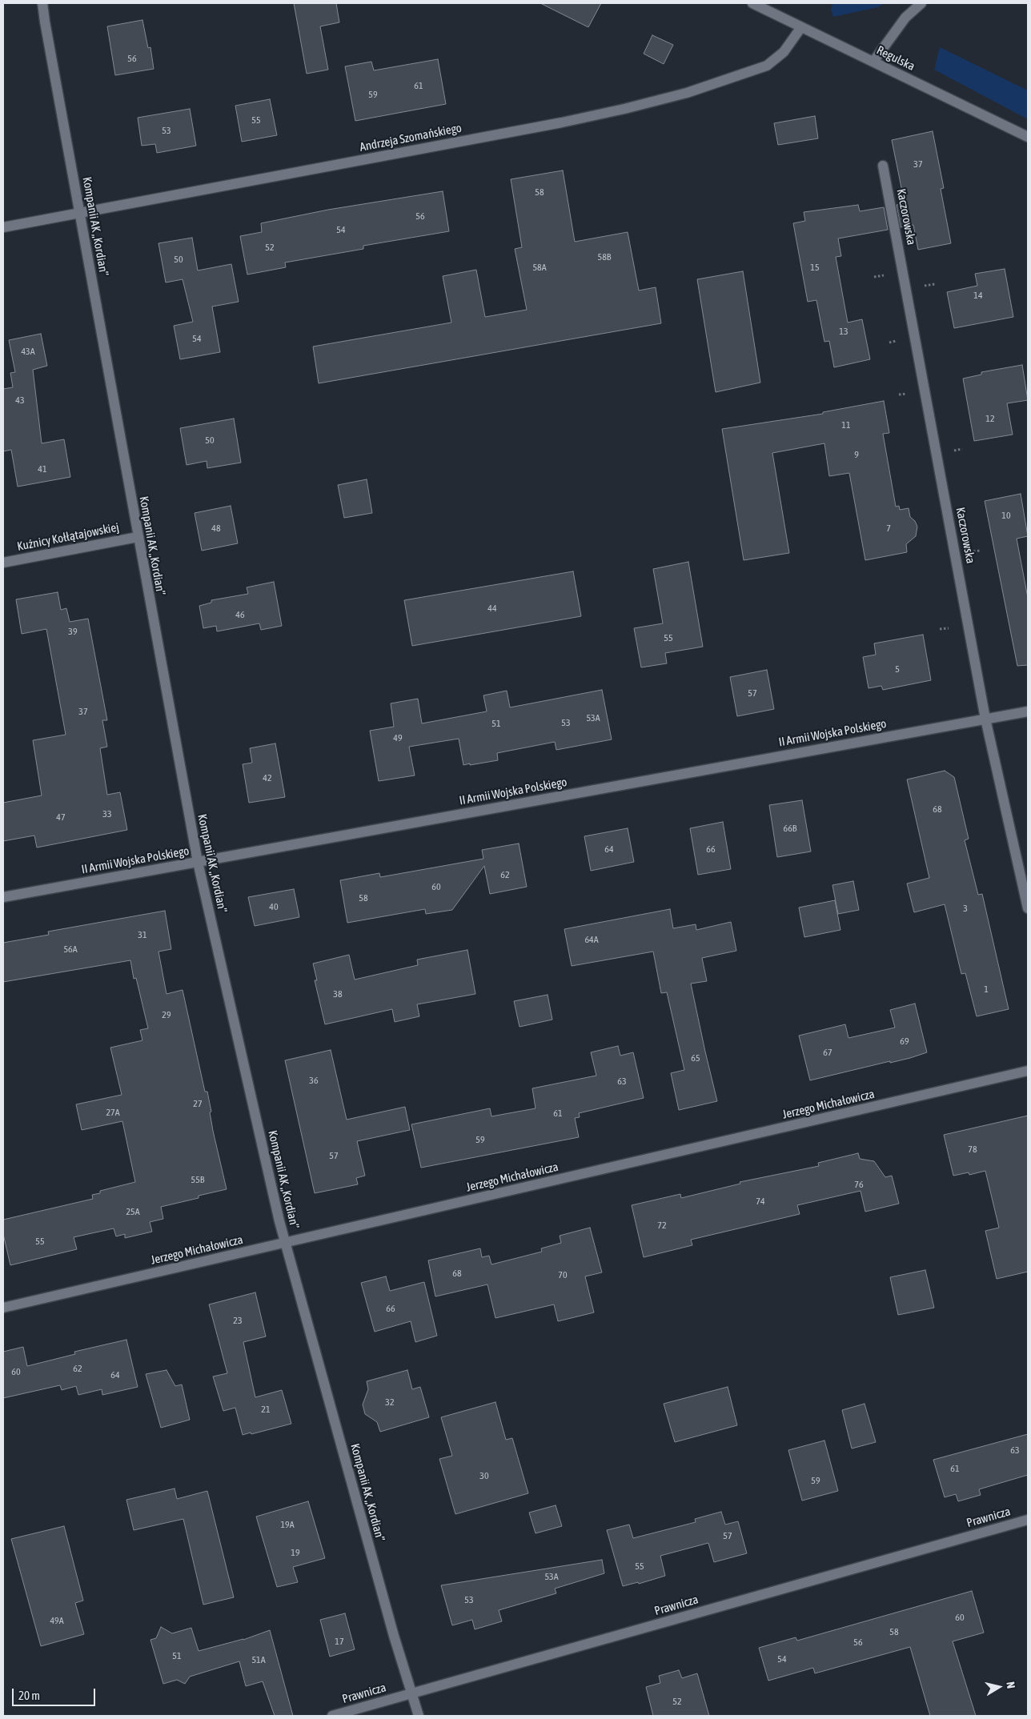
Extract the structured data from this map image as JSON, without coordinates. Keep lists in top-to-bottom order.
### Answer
{
  "streets": {
    "street": [
      "Regulska",
      "Andrzeja Szomańskiego",
      "Kaczorowska",
      "Kompanii AK „Kordian”",
      "Kuźnicy Kołłątajowskiej",
      "II Armii Wojska Polskiego",
      "Jerzego Michałowicza",
      "Prawnicza"
    ]
  },
  "crossings": [
    ["Regulska", "Andrzeja Szomańskiego"],
    ["Andrzeja Szomańskiego", "Kompanii AK „Kordian”"],
    ["Kaczorowska", "II Armii Wojska Polskiego"],
    ["Kompanii AK „Kordian”", "Kuźnicy Kołłątajowskiej"],
    ["Kompanii AK „Kordian”", "II Armii Wojska Polskiego"],
    ["Kompanii AK „Kordian”", "Jerzego Michałowicza"],
    ["Kompanii AK „Kordian”", "Prawnicza"]
  ],
  "house_numbers": [
    "56",
    "61",
    "59",
    "55",
    "53",
    "37",
    "58",
    "56",
    "54",
    "52",
    "58B",
    "50",
    "58A",
    "15",
    "14",
    "13",
    "54",
    "43A",
    "43",
    "12",
    "11",
    "50",
    "9",
    "41",
    "10",
    "48",
    "7",
    "44",
    "46",
    "39",
    "55",
    "5",
    "57",
    "37",
    "53A",
    "53",
    "51",
    "49",
    "42",
    "68",
    "33",
    "47",
    "66B",
    "64",
    "66",
    "62",
    "60",
    "58",
    "40",
    "3",
    "31",
    "64A",
    "56A",
    "1",
    "38",
    "29",
    "69",
    "67",
    "65",
    "36",
    "63",
    "27",
    "27A",
    "61",
    "59",
    "78",
    "57",
    "55B",
    "76",
    "74",
    "25A",
    "72",
    "55",
    "68",
    "70",
    "66",
    "23",
    "62",
    "60",
    "64",
    "32",
    "21",
    "63",
    "61",
    "30",
    "59",
    "19A",
    "57",
    "19",
    "55",
    "53A",
    "53",
    "60",
    "49A",
    "58",
    "17",
    "56",
    "51",
    "54",
    "51A",
    "52"
  ],
  "scale_bar": "20 m",
  "north": "right"
}
